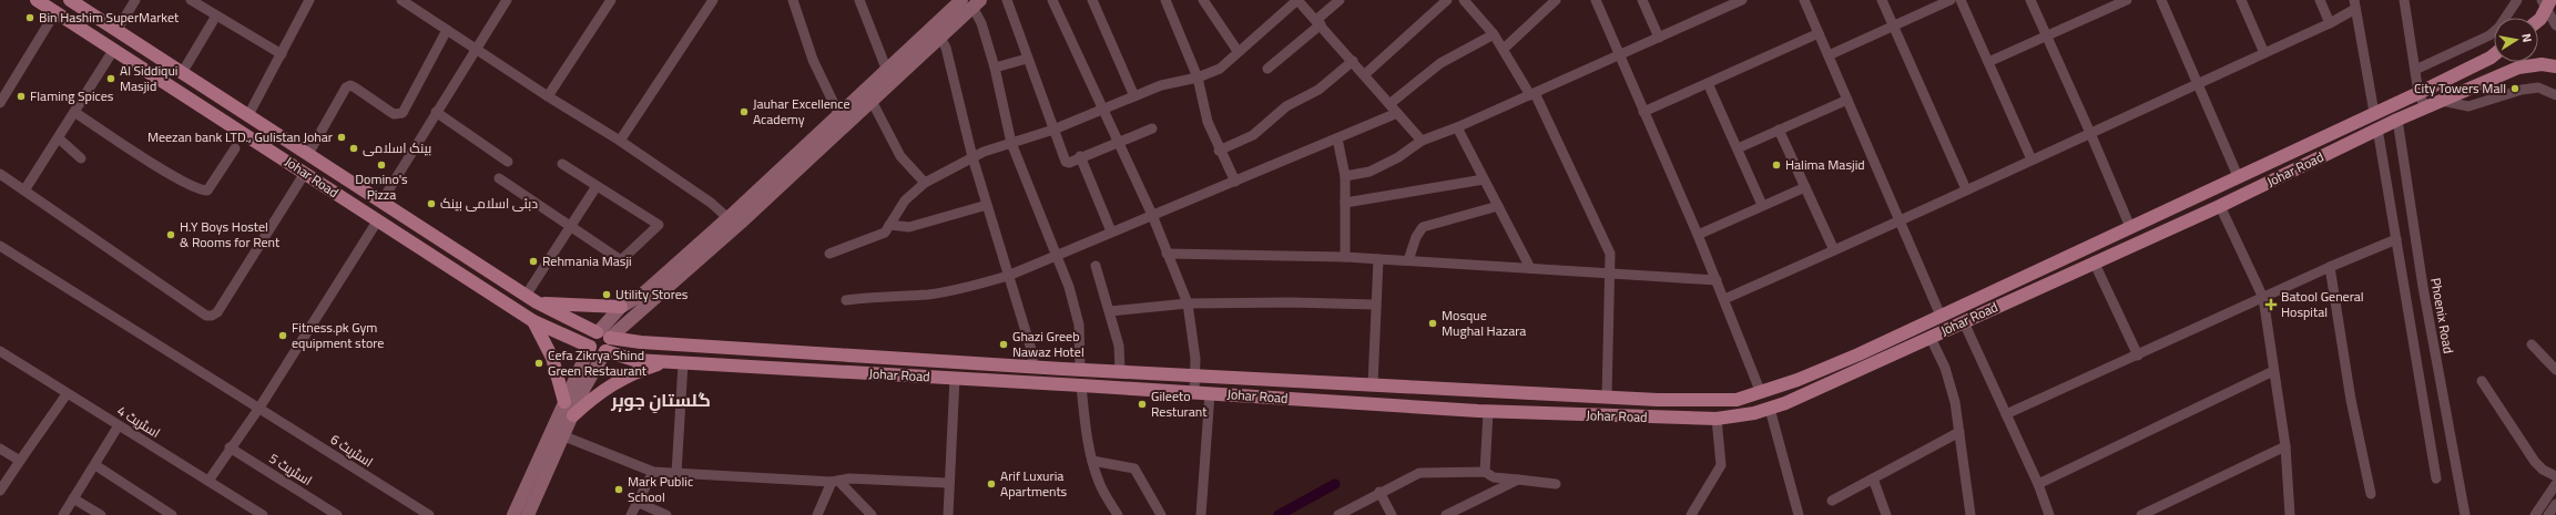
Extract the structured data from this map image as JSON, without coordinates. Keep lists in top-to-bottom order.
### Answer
{
  "streets": {
    "main road": ["Johar Road"],
    "street": [
      "Phoenix Road",
      "اسٹریٹ 4",
      "اسٹریٹ 6",
      "اسٹریٹ 5"
    ]
  },
  "crossings": [
    ["Johar Road", "Phoenix Road"]
  ],
  "districts": ["گلستانِ جوہر"],
  "places": {
    "other": [
      "Bin Hashim SuperMarket",
      "Al Siddiqui Masjid",
      "City Towers Mall",
      "Flaming Spices",
      "Jauhar Excellence Academy",
      "Meezan bank LTD., Gulistan Johar",
      "بینک اسلامی",
      "Domino's Pizza",
      "Halima Masjid",
      "دبئی اسلامی بینک",
      "H.Y Boys Hostel & Rooms for Rent",
      "Rehmania Masji",
      "Utility Stores",
      "Mosque Mughal Hazara",
      "Fitness.pk Gym equipment store",
      "Ghazi Greeb Nawaz Hotel",
      "Cefa Zikrya Shind Green Restaurant",
      "Gileeto Resturant",
      "Arif Luxuria Apartments",
      "Mark Public School"
    ],
    "health": ["Batool General Hospital"]
  },
  "north": "right"
}
